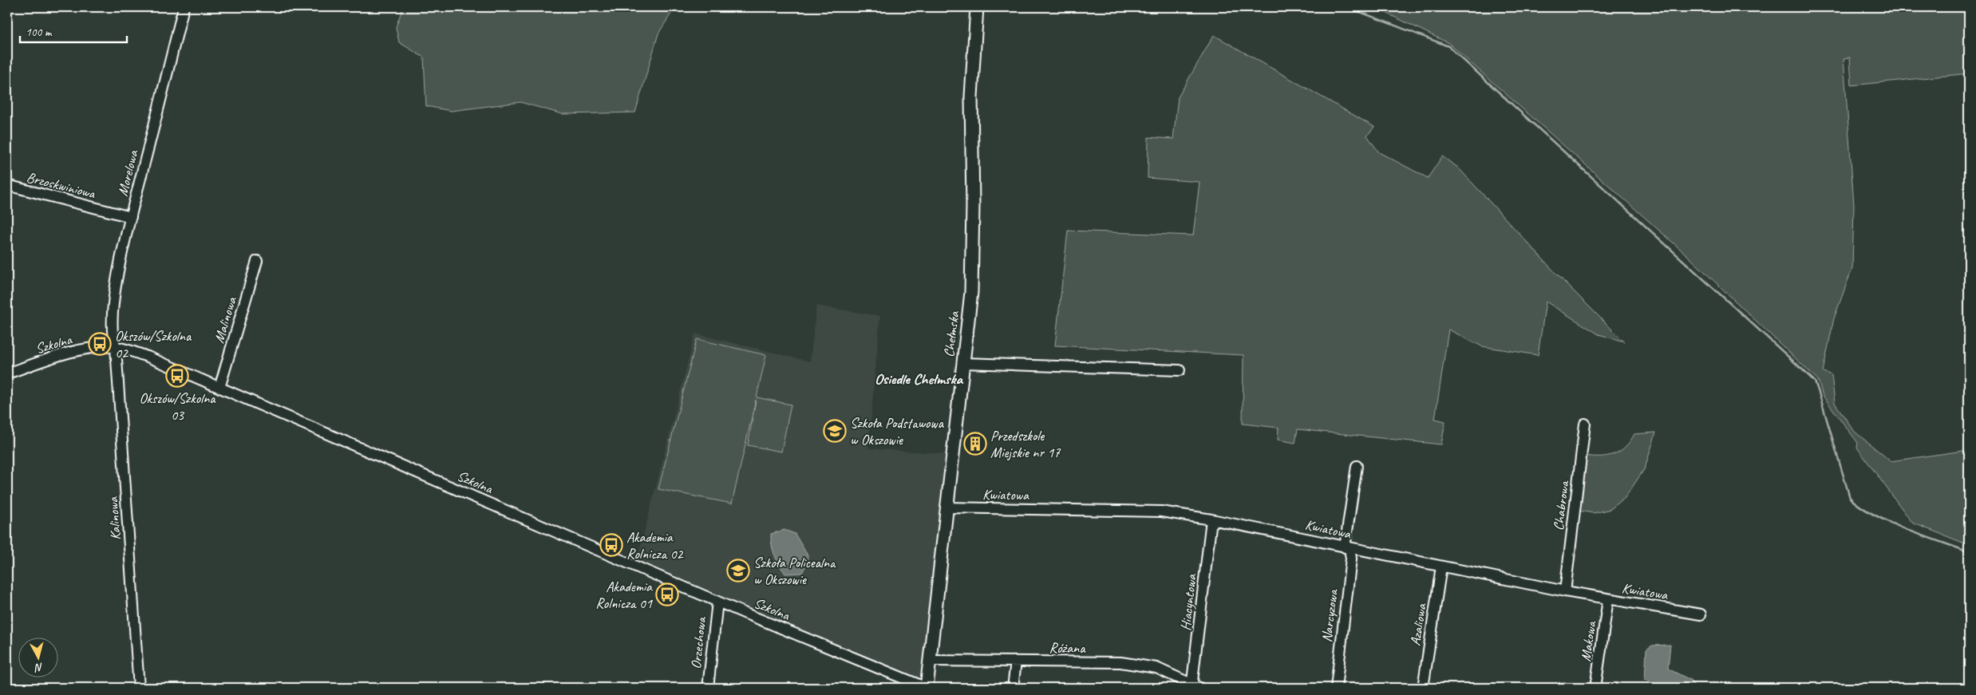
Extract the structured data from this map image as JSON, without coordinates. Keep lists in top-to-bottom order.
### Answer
{
  "streets": {
    "main road": ["Chełmska"],
    "street": [
      "Morelowa",
      "Brzoskwiniowa",
      "Malinowa",
      "Szkolna",
      "Kwiatowa",
      "Chabrowa",
      "Kalinowa",
      "Hiacyntowa",
      "Narcyzowa",
      "Azaliowa",
      "Makowa",
      "Orzechowa",
      "Różana"
    ]
  },
  "crossings": [
    ["Morelowa", "Brzoskwiniowa"],
    ["Morelowa", "Szkolna"],
    ["Morelowa", "Kalinowa"],
    ["Malinowa", "Szkolna"],
    ["Chełmska", "Szkolna"],
    ["Chełmska", "Kwiatowa"],
    ["Chełmska", "Różana"],
    ["Szkolna", "Kalinowa"],
    ["Szkolna", "Orzechowa"],
    ["Kwiatowa", "Chabrowa"],
    ["Kwiatowa", "Hiacyntowa"],
    ["Kwiatowa", "Narcyzowa"],
    ["Kwiatowa", "Azaliowa"],
    ["Kwiatowa", "Makowa"],
    ["Hiacyntowa", "Różana"]
  ],
  "districts": ["Osiedle Chełmska"],
  "places": {
    "bus stop": [
      "Okszów/Szkolna 02",
      "Okszów/Szkolna 03",
      "Akademia Rolnicza 02",
      "Akademia Rolnicza 01"
    ],
    "school or university": ["Szkoła Podstawowa w Okszowie", "Szkoła Policealna w Okszowie"],
    "building": ["Przedszkole Miejskie nr 17"]
  },
  "scale_bar": "100 m",
  "north": "bottom"
}
